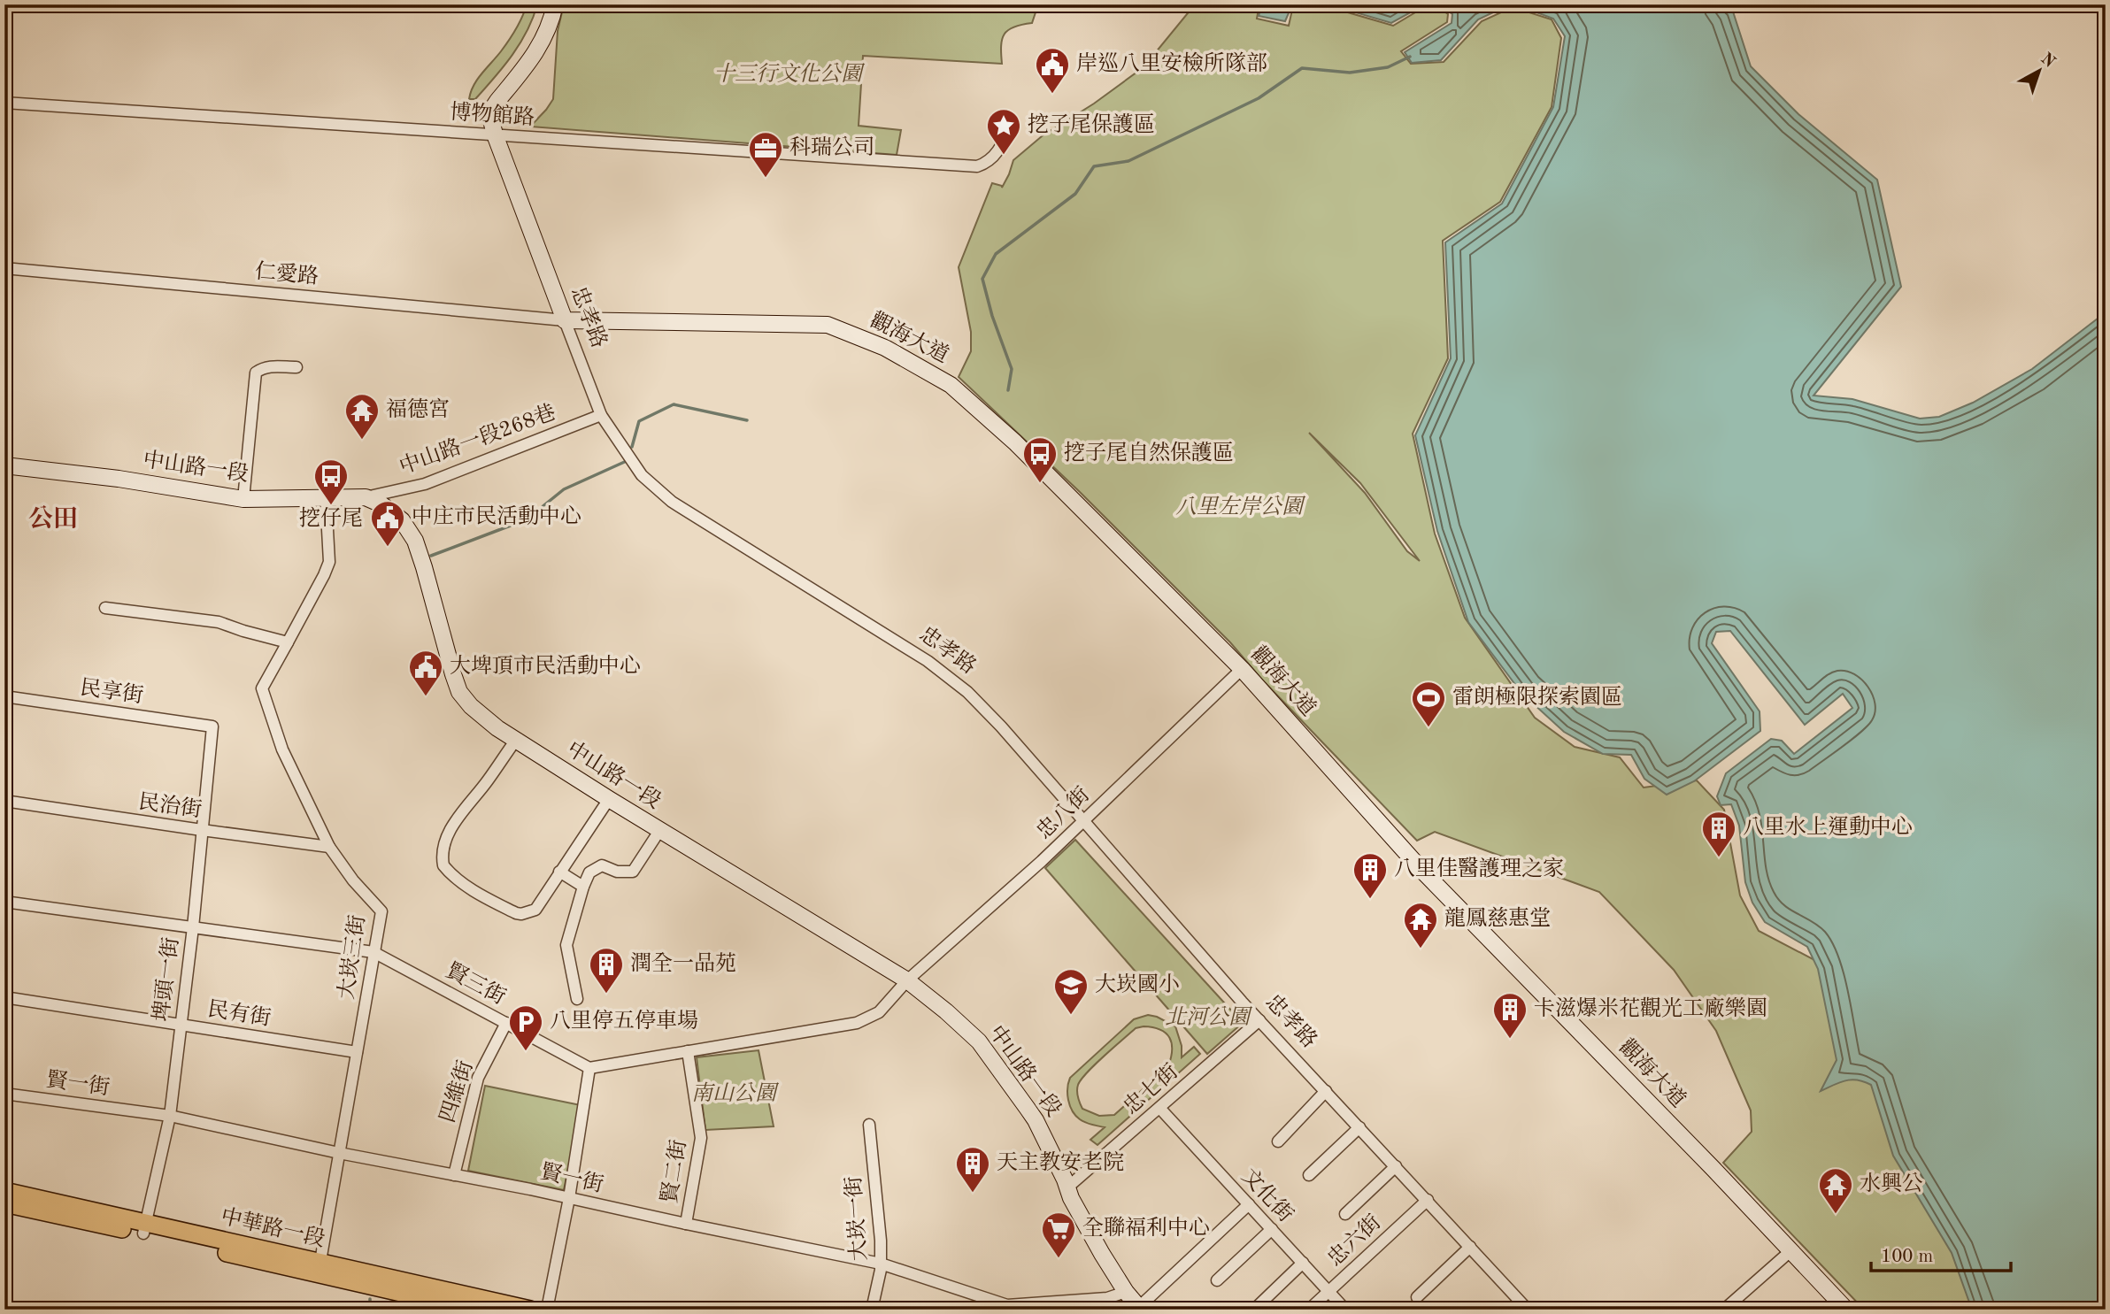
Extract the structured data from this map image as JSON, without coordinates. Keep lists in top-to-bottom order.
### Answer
{
  "streets": {
    "main road": ["中華路一段"],
    "street": [
      "博物館路",
      "仁愛路",
      "忠孝路",
      "觀海大道",
      "中山路一段268巷",
      "中山路一段",
      "民享街",
      "民治街",
      "忠八街",
      "大崁三街",
      "埤頭一街",
      "賢三街",
      "民有街",
      "賢一街",
      "忠七街",
      "四維街",
      "賢二街",
      "文化街",
      "大崁一街",
      "忠六街"
    ]
  },
  "crossings": [
    ["博物館路", "忠孝路"],
    ["仁愛路", "忠孝路"],
    ["仁愛路", "觀海大道"],
    ["忠孝路", "觀海大道"],
    ["忠孝路", "中山路一段268巷"],
    ["忠孝路", "忠八街"],
    ["忠孝路", "忠七街"],
    ["忠孝路", "忠六街"],
    ["觀海大道", "忠八街"],
    ["中山路一段268巷", "中山路一段"],
    ["中山路一段", "忠八街"],
    ["中山路一段", "大崁三街"],
    ["中山路一段", "賢一街"],
    ["中山路一段", "忠七街"],
    ["民享街", "埤頭一街"],
    ["民治街", "大崁三街"],
    ["民治街", "埤頭一街"],
    ["大崁三街", "賢三街"],
    ["大崁三街", "民有街"],
    ["大崁三街", "賢一街"],
    ["大崁三街", "中華路一段"],
    ["埤頭一街", "賢三街"],
    ["埤頭一街", "民有街"],
    ["埤頭一街", "賢一街"],
    ["埤頭一街", "中華路一段"],
    ["賢三街", "四維街"],
    ["賢一街", "四維街"],
    ["賢一街", "賢二街"],
    ["賢一街", "大崁一街"],
    ["忠七街", "文化街"],
    ["文化街", "忠六街"]
  ],
  "districts": ["公田"],
  "parks": [
    "十三行文化公園",
    "八里左岸公園",
    "北河公園",
    "南山公園"
  ],
  "places": {
    "public building": ["岸巡八里安檢所隊部", "中庄市民活動中心", "大埤頂市民活動中心"],
    "place": ["挖子尾保護區"],
    "office": ["科瑞公司"],
    "temple": ["福德宮", "龍鳳慈惠堂", "水興公"],
    "bus stop": ["挖子尾自然保護區", "挖仔尾"],
    "sports": ["雷朗極限探索園區"],
    "building": [
      "八里水上運動中心",
      "八里佳醫護理之家",
      "潤全一品苑",
      "卡滋爆米花觀光工廠樂園",
      "天主教安老院"
    ],
    "school or university": ["大崁國小"],
    "parking": ["八里停五停車場"],
    "supermarket": ["全聯福利中心"]
  },
  "scale_bar": "100 m",
  "north": "top right"
}
